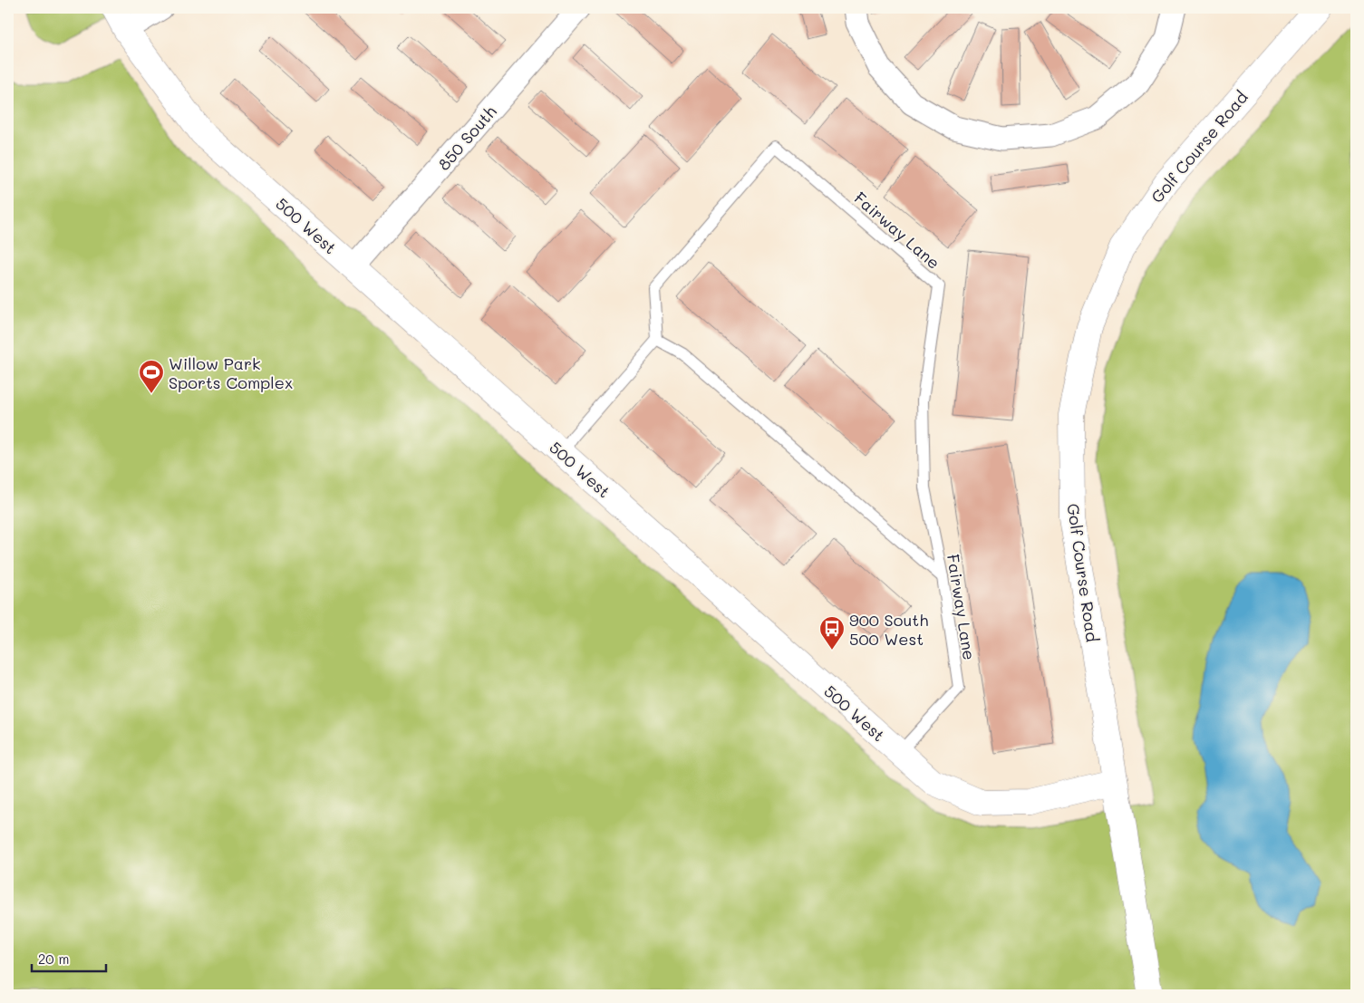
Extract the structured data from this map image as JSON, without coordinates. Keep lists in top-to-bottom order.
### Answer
{
  "streets": {
    "street": ["850 South", "Golf Course Road", "500 West"],
    "lane": ["Fairway Lane"]
  },
  "crossings": [
    ["850 South", "500 West"],
    ["Golf Course Road", "500 West"],
    ["500 West", "Fairway Lane"]
  ],
  "places": {
    "sports": ["Willow Park Sports Complex"],
    "bus stop": ["900 South 500 West"]
  },
  "scale_bar": "20 m"
}
